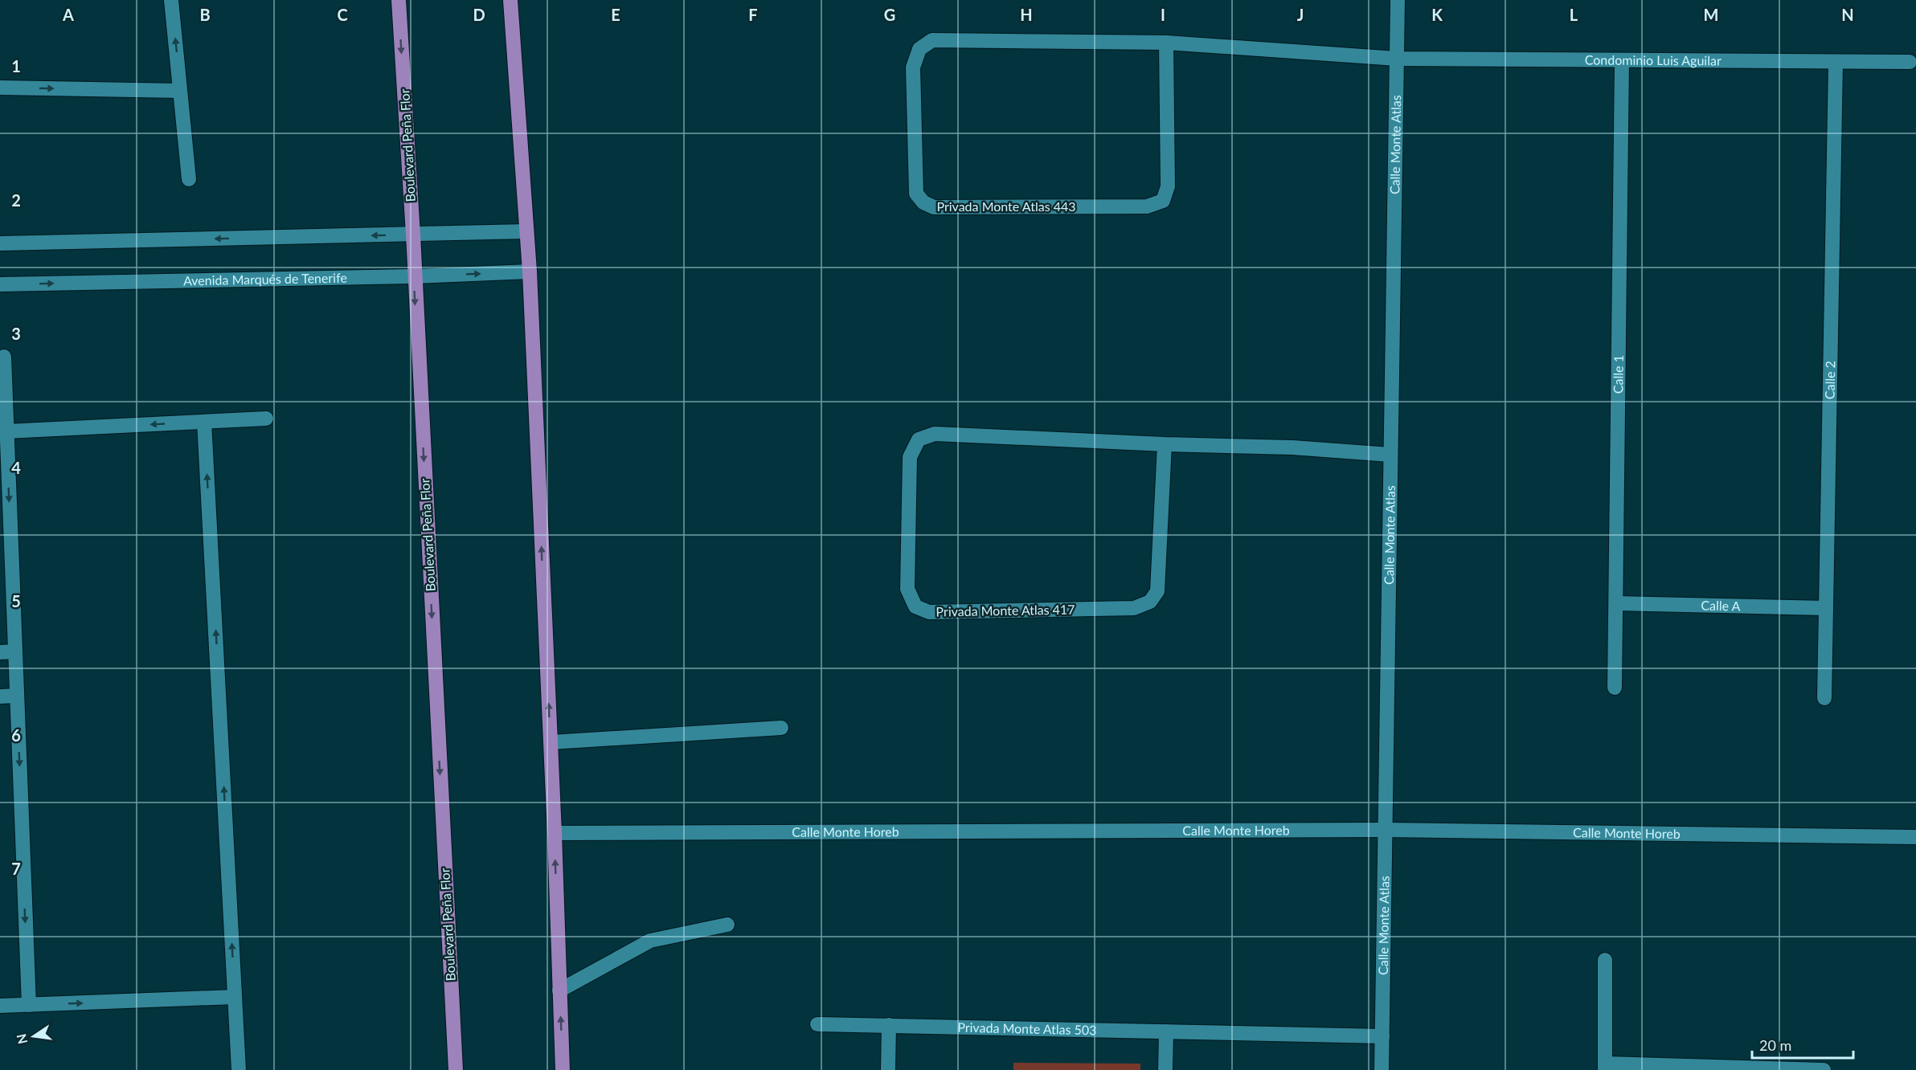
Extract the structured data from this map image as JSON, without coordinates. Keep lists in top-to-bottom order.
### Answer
{
  "streets": {
    "main road": ["Boulevard Peña Flor"],
    "street": [
      "Condominio Luis Aguilar",
      "Calle Monte Atlas",
      "Privada Monte Atlas 443",
      "Avenida Marqués de Tenerife",
      "Calle 1",
      "Calle 2",
      "Calle A",
      "Privada Monte Atlas 417",
      "Calle Monte Horeb",
      "Privada Monte Atlas 503"
    ]
  },
  "crossings": [
    ["Condominio Luis Aguilar", "Calle Monte Atlas"],
    ["Condominio Luis Aguilar", "Privada Monte Atlas 443"],
    ["Condominio Luis Aguilar", "Calle 1"],
    ["Condominio Luis Aguilar", "Calle 2"],
    ["Calle Monte Atlas", "Privada Monte Atlas 443"],
    ["Calle Monte Atlas", "Privada Monte Atlas 417"],
    ["Calle Monte Atlas", "Calle Monte Horeb"],
    ["Calle Monte Atlas", "Privada Monte Atlas 503"],
    ["Boulevard Peña Flor", "Avenida Marqués de Tenerife"],
    ["Calle 1", "Calle A"],
    ["Calle 2", "Calle A"]
  ],
  "scale_bar": "20 m",
  "north": "left",
  "grid": {
    "columns": [
      "A",
      "B",
      "C",
      "D",
      "E",
      "F",
      "G",
      "H",
      "I",
      "J",
      "K",
      "L",
      "M",
      "N"
    ],
    "rows": [
      "1",
      "2",
      "3",
      "4",
      "5",
      "6",
      "7"
    ]
  }
}
